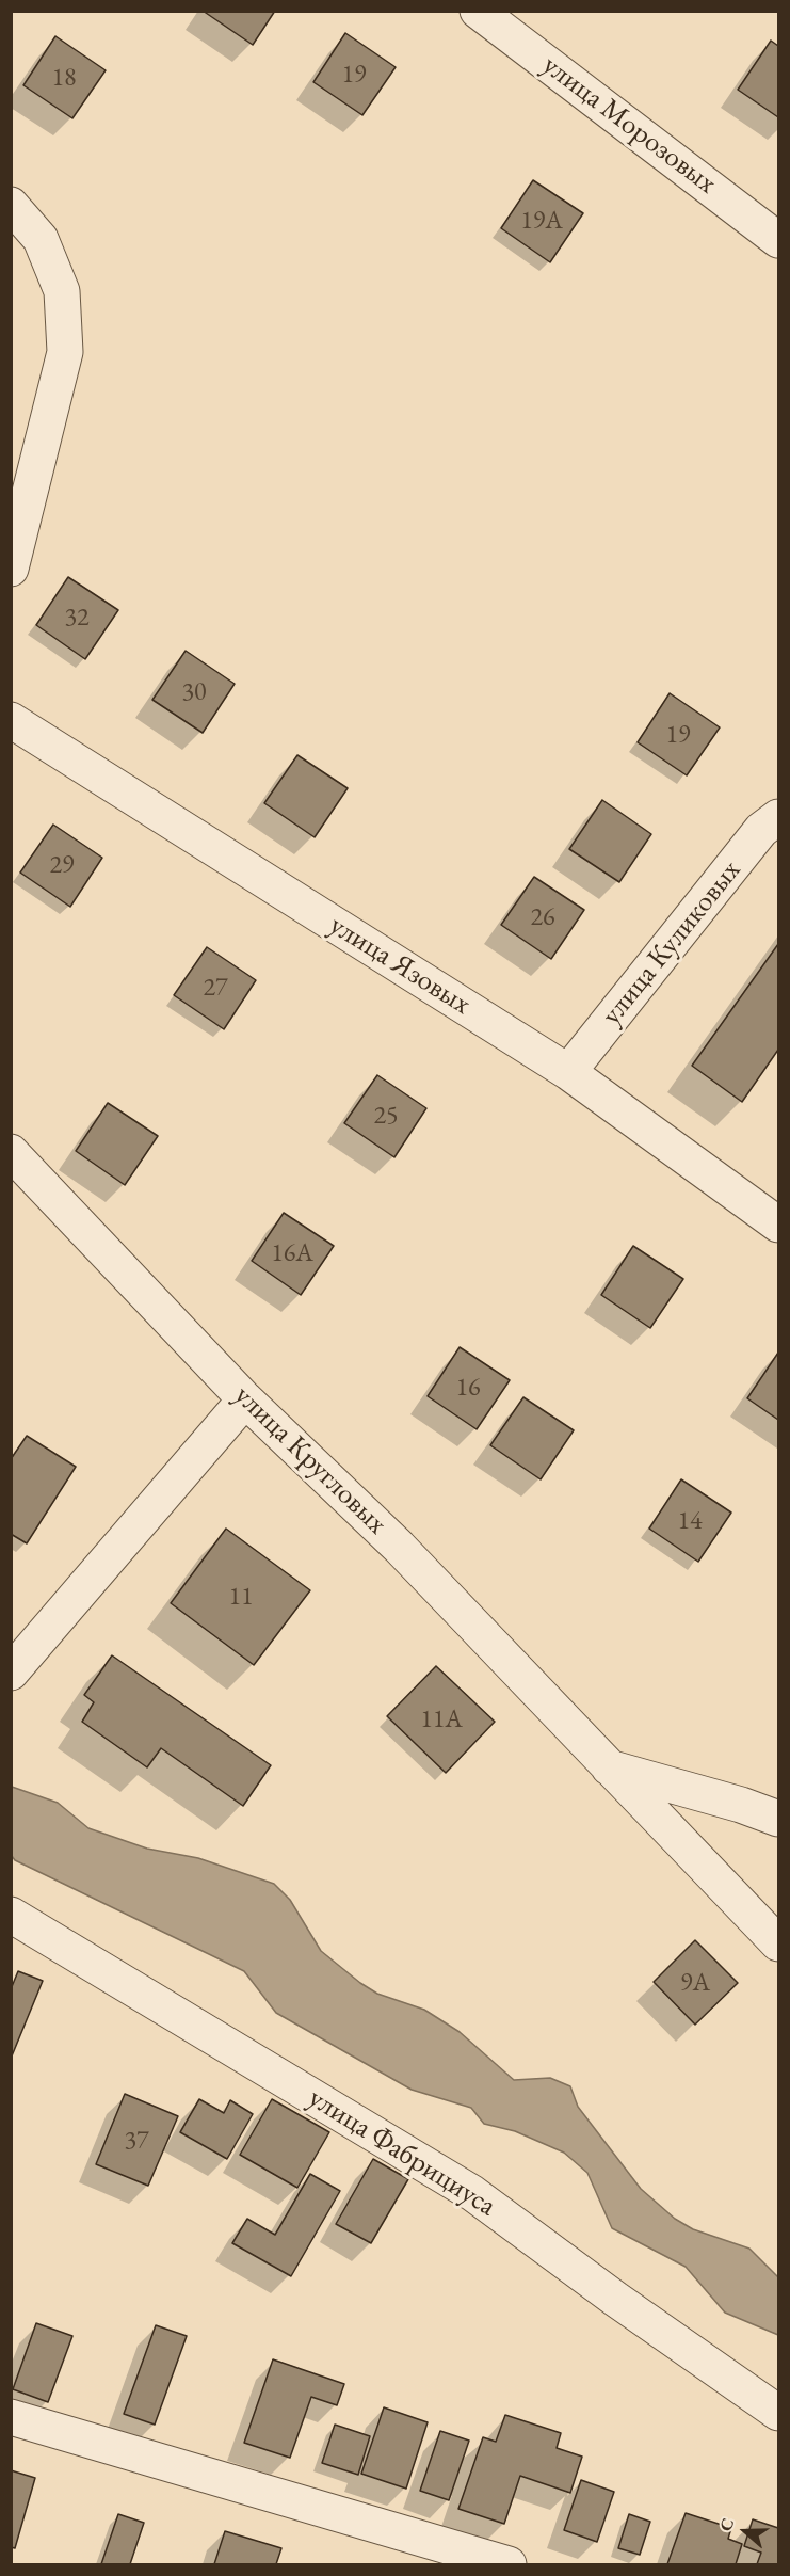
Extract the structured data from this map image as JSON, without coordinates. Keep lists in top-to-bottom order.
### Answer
{
  "streets": {
    "street": [
      "улица Морозовых",
      "улица Куликовых",
      "улица Язовых",
      "улица Кругловых",
      "улица Фабрициуса"
    ]
  },
  "crossings": [
    ["улица Куликовых", "улица Язовых"]
  ],
  "house_numbers": [
    "19",
    "18",
    "19А",
    "32",
    "30",
    "19",
    "29",
    "26",
    "27",
    "25",
    "16А",
    "16",
    "14",
    "11",
    "11А",
    "9А",
    "37"
  ],
  "north": "left"
}
